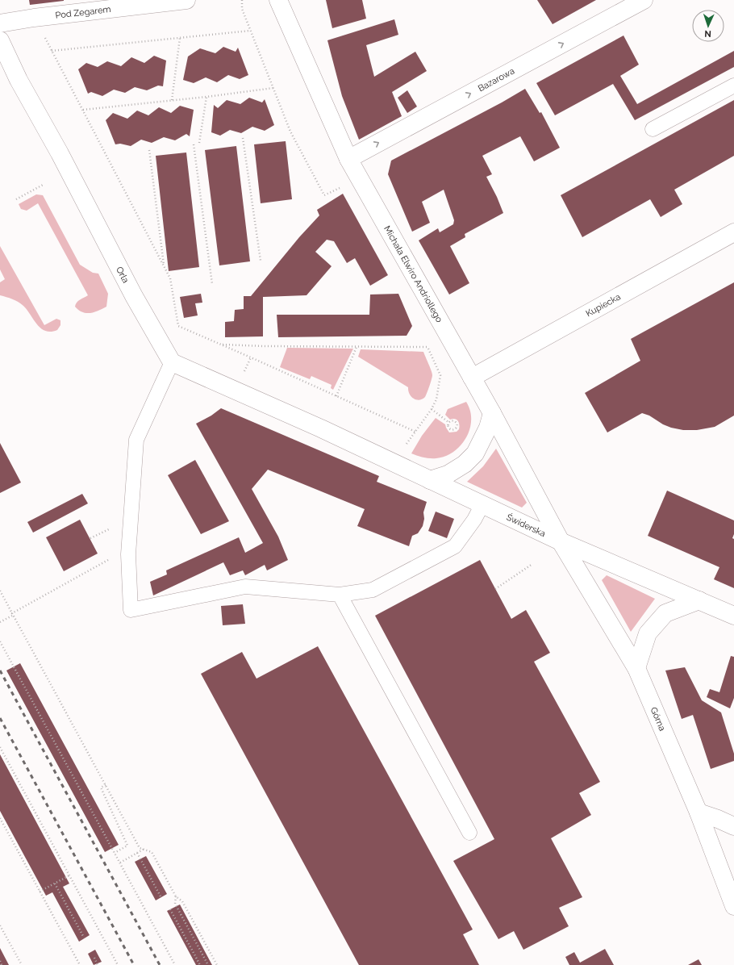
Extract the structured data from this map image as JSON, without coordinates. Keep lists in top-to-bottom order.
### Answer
{
  "streets": {
    "street": [
      "Pod Zegarem",
      "Bazarowa",
      "Michała Elwiro Andriollego",
      "Orla",
      "Kupiecka",
      "Świderska",
      "Górna"
    ]
  },
  "crossings": [
    ["Bazarowa", "Michała Elwiro Andriollego"],
    ["Michała Elwiro Andriollego", "Kupiecka"],
    ["Michała Elwiro Andriollego", "Świderska"],
    ["Michała Elwiro Andriollego", "Górna"],
    ["Orla", "Świderska"],
    ["Świderska", "Górna"]
  ],
  "one_way": ["Bazarowa"],
  "north": "bottom"
}
